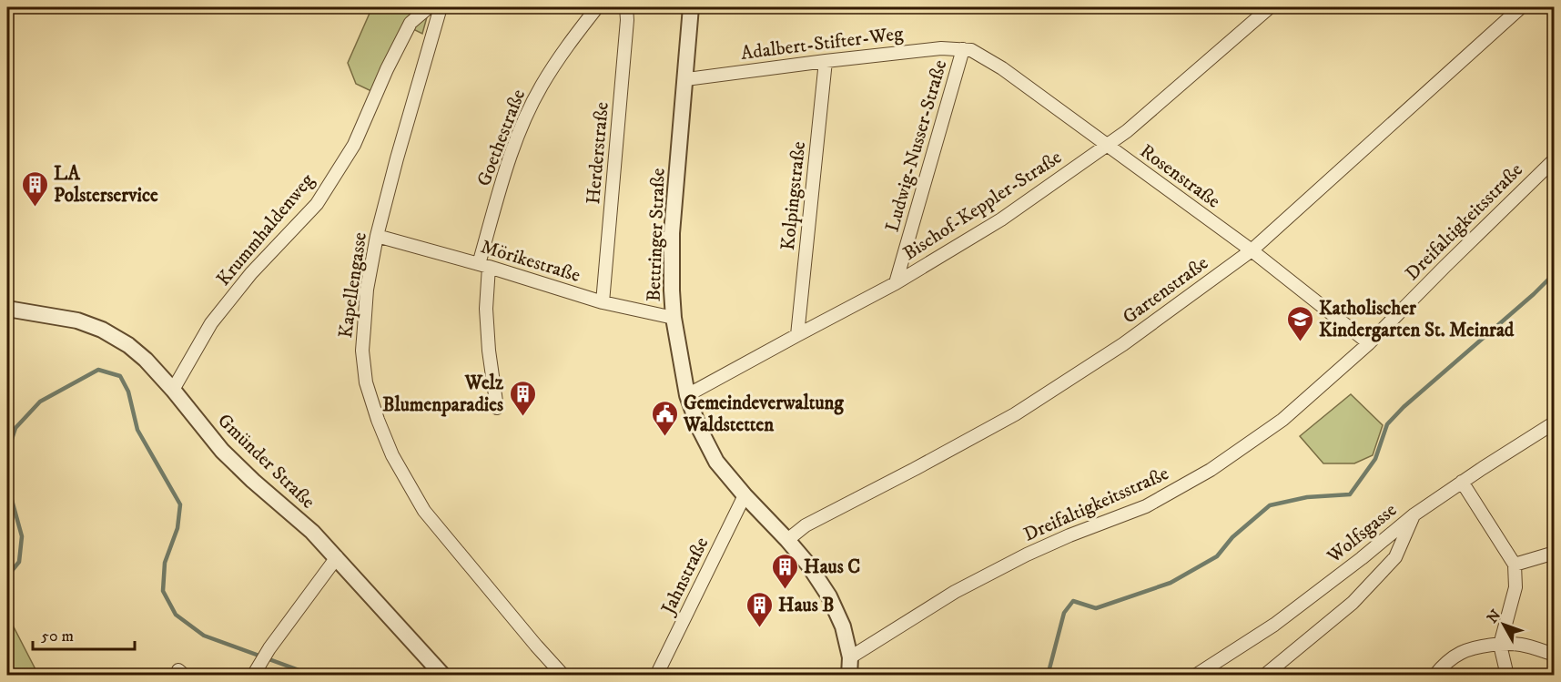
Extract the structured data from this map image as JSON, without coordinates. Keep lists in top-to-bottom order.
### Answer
{
  "streets": {
    "street": [
      "Adalbert-Stifter-Weg",
      "Goethestraße",
      "Ludwig-Nusser-Straße",
      "Herderstraße",
      "Rosenstraße",
      "Kolpingstraße",
      "Bischof-Keppler-Straße",
      "Dreifaltigkeitsstraße",
      "Krummhaldenweg",
      "Bettringer Straße",
      "Mörikestraße",
      "Kapellengasse",
      "Gartenstraße",
      "Gmünder Straße",
      "Wolfsgasse",
      "Jahnstraße"
    ]
  },
  "crossings": [
    ["Adalbert-Stifter-Weg", "Ludwig-Nusser-Straße"],
    ["Adalbert-Stifter-Weg", "Rosenstraße"],
    ["Adalbert-Stifter-Weg", "Kolpingstraße"],
    ["Adalbert-Stifter-Weg", "Bettringer Straße"],
    ["Goethestraße", "Mörikestraße"],
    ["Ludwig-Nusser-Straße", "Rosenstraße"],
    ["Ludwig-Nusser-Straße", "Bischof-Keppler-Straße"],
    ["Herderstraße", "Mörikestraße"],
    ["Rosenstraße", "Bischof-Keppler-Straße"],
    ["Rosenstraße", "Dreifaltigkeitsstraße"],
    ["Rosenstraße", "Gartenstraße"],
    ["Kolpingstraße", "Bischof-Keppler-Straße"],
    ["Bischof-Keppler-Straße", "Bettringer Straße"],
    ["Dreifaltigkeitsstraße", "Bettringer Straße"],
    ["Krummhaldenweg", "Gmünder Straße"],
    ["Bettringer Straße", "Mörikestraße"],
    ["Bettringer Straße", "Gartenstraße"],
    ["Bettringer Straße", "Jahnstraße"],
    ["Mörikestraße", "Kapellengasse"]
  ],
  "places": {
    "building": [
      "LA Polsterservice",
      "Welz Blumenparadies",
      "Haus C",
      "Haus B"
    ],
    "school or university": ["Katholischer Kindergarten St. Meinrad"],
    "public building": ["Gemeindeverwaltung Waldstetten"]
  },
  "scale_bar": "50 m",
  "north": "top left"
}
